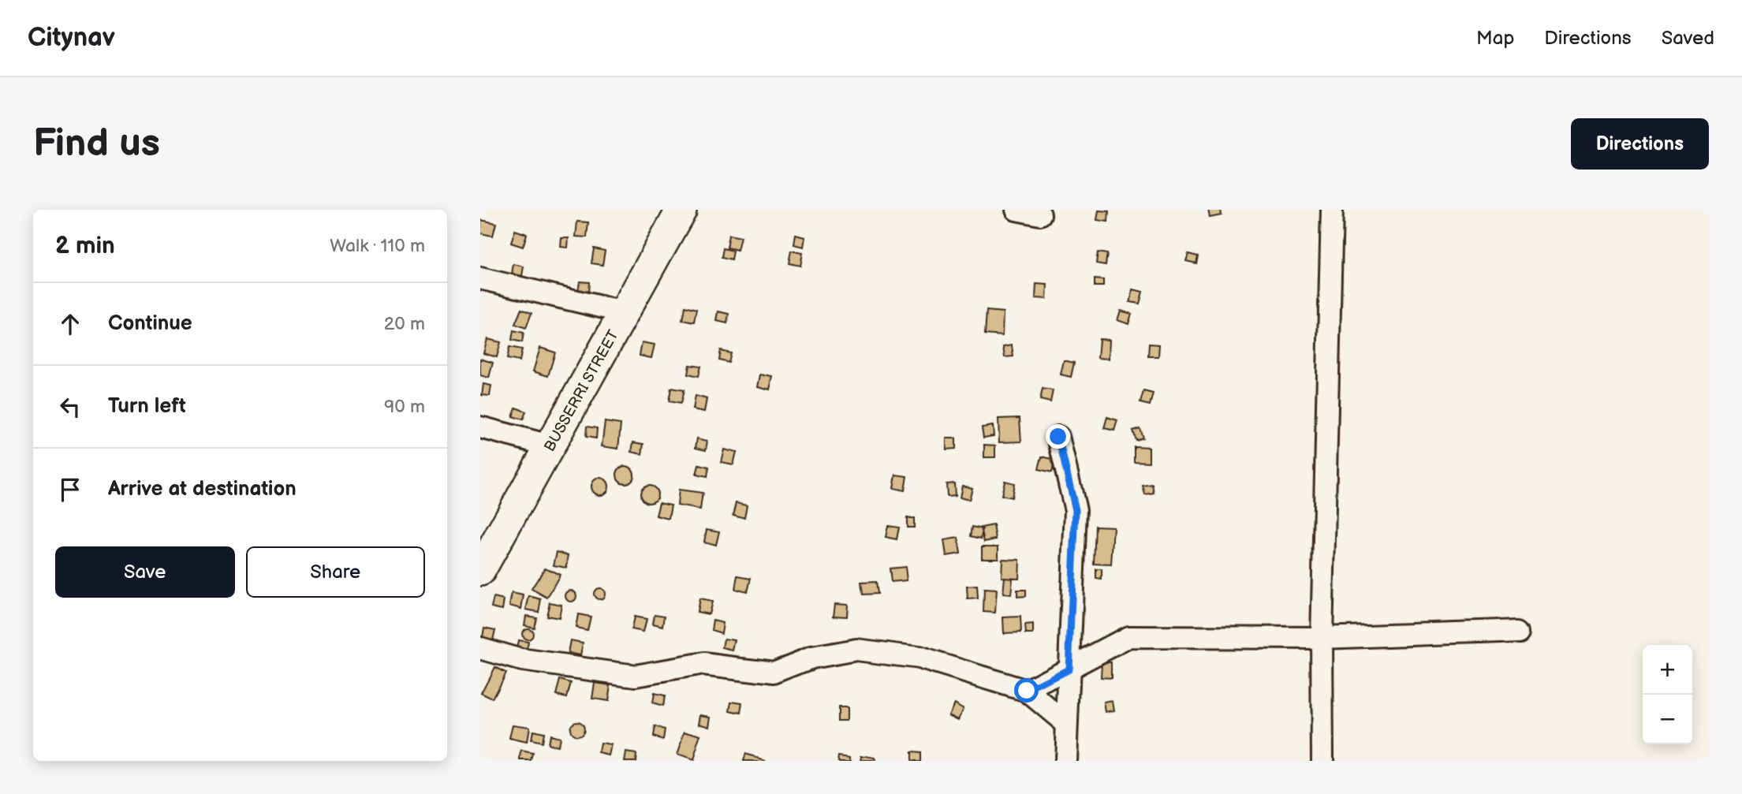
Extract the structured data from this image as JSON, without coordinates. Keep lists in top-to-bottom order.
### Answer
{
  "streets": {
    "main road": ["BUSSERRI STREET"]
  },
  "page": {
    "header": "Citynav",
    "nav": ["Map", "Directions", "Saved"],
    "buttons": [
      "Directions",
      ["Save", "Share"]
    ],
    "title": "Find us",
    "heading": ["2 min", "Walk · 110 m"],
    "list": [
      ["Continue", "20 m"],
      ["Turn left", "90 m"],
      "Arrive at destination"
    ],
    "map_buttons": ["+", "−"]
  }
}
